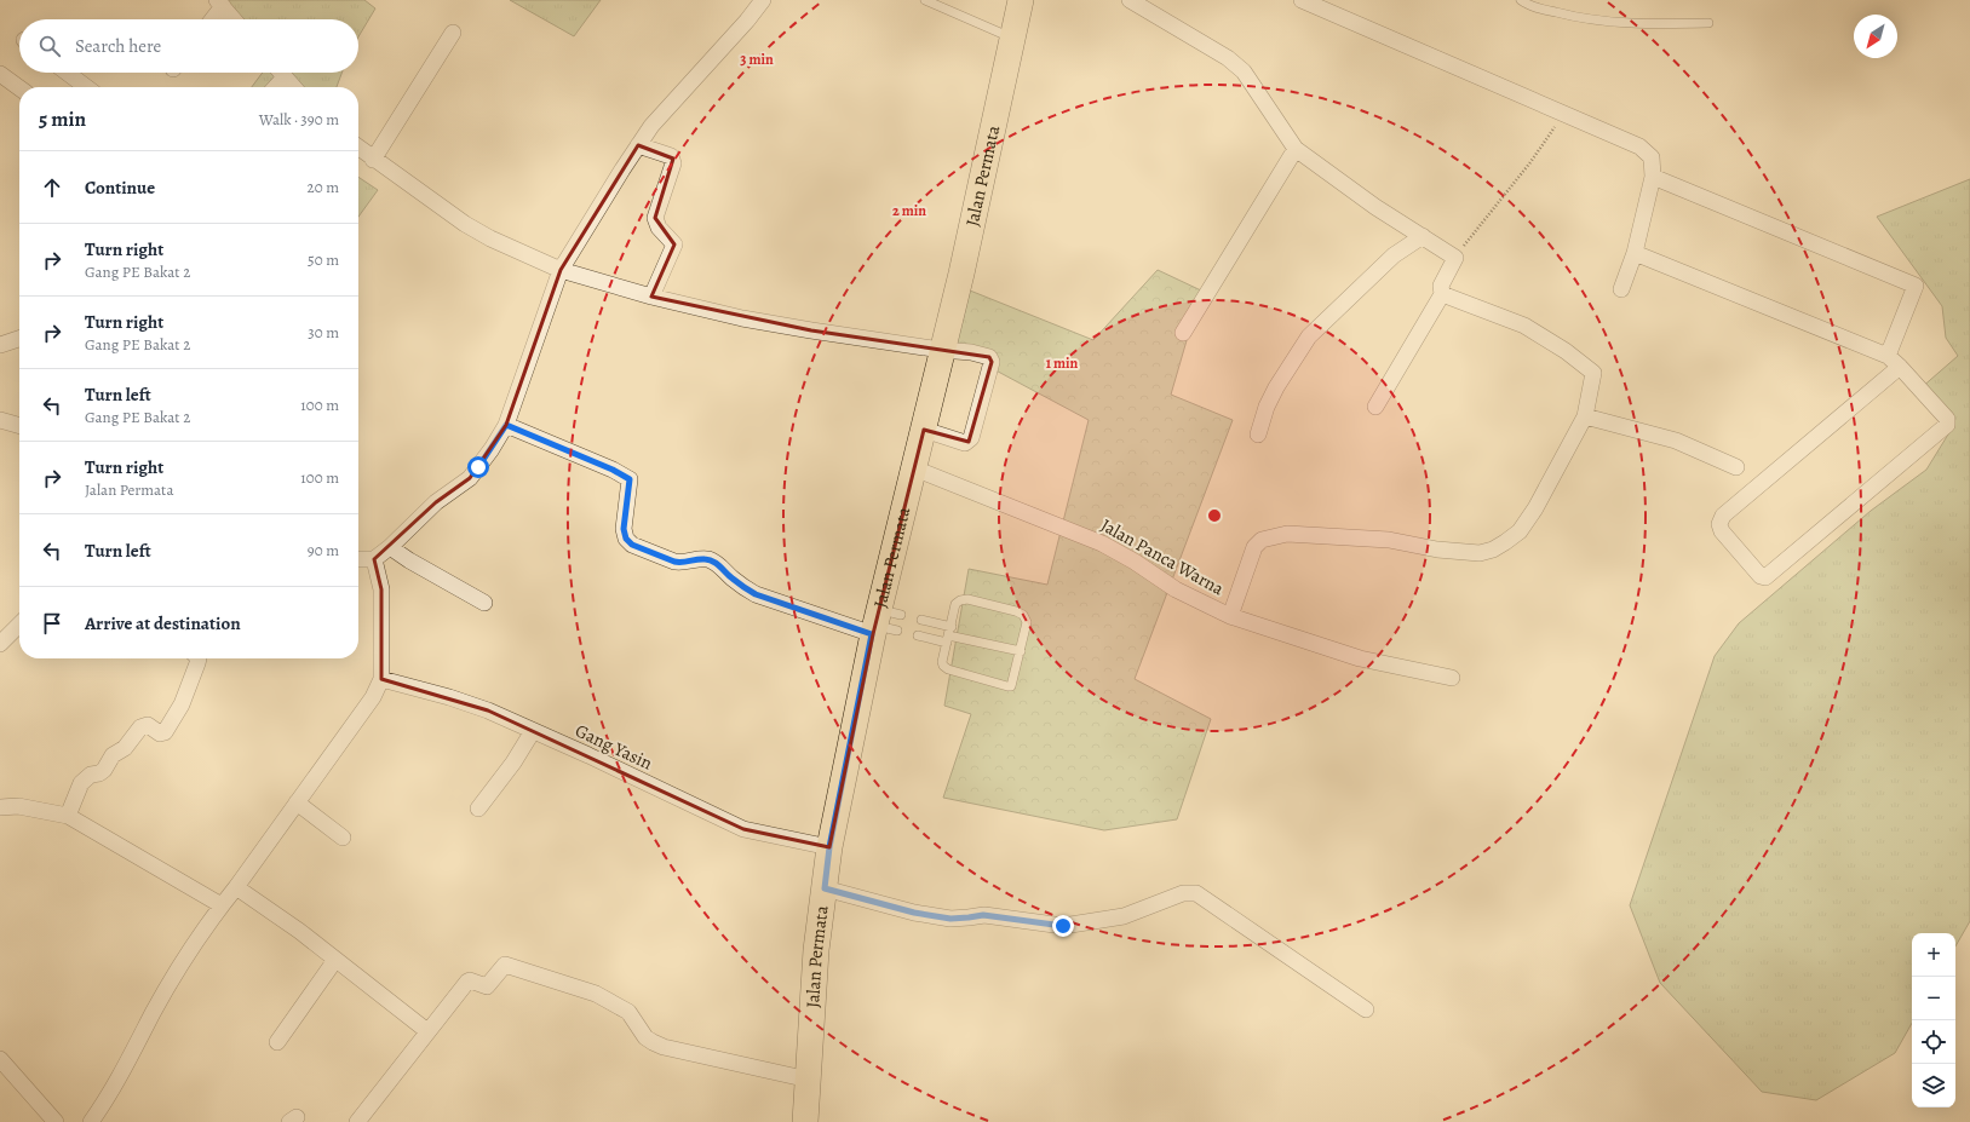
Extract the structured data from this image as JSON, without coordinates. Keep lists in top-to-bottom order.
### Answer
{
  "streets": {
    "main road": ["Jalan Permata"],
    "street": ["Jalan Panca Warna", "Gang Yasin"]
  },
  "crossings": [
    ["Jalan Permata", "Jalan Panca Warna"],
    ["Jalan Permata", "Gang Yasin"]
  ],
  "north": "bottom left",
  "page": {
    "search": "Search here",
    "heading": ["5 min", "Walk · 390 m"],
    "list": [
      ["Continue", "20 m"],
      ["Turn right", "Gang PE Bakat 2", "50 m"],
      ["Turn right", "Gang PE Bakat 2", "30 m"],
      ["Turn left", "Gang PE Bakat 2", "100 m"],
      ["Turn right", "Jalan Permata", "100 m"],
      ["Turn left", "90 m"],
      "Arrive at destination"
    ],
    "map_buttons": ["+", "−"]
  },
  "rings": ["3 min", "2 min", "1 min"]
}
